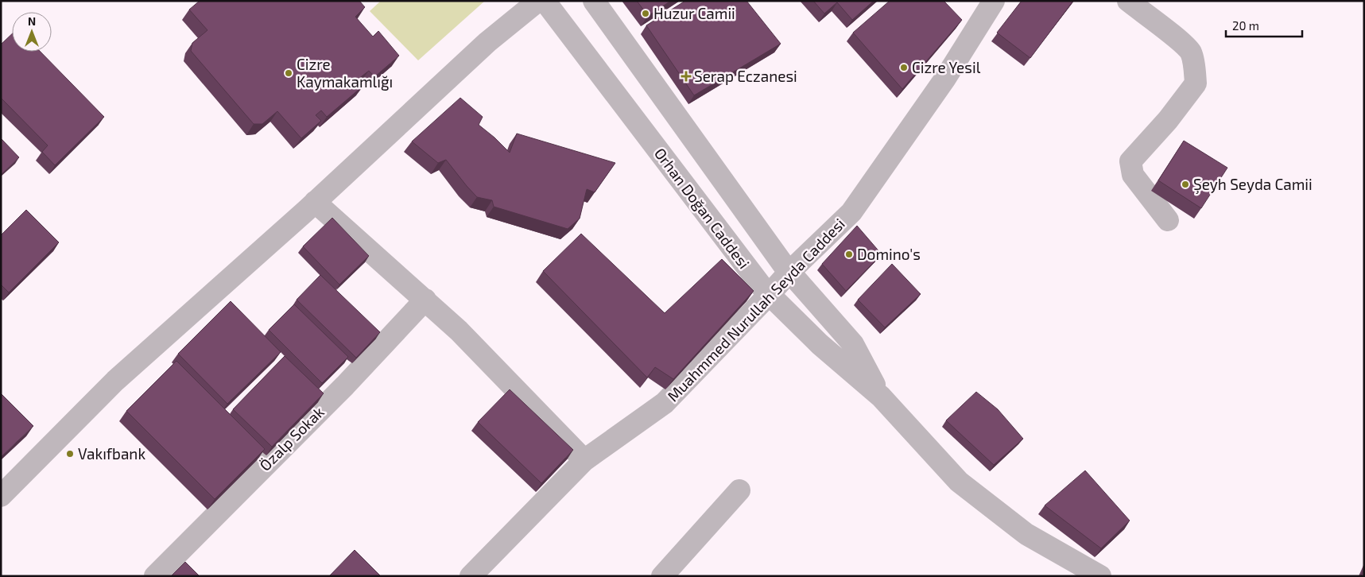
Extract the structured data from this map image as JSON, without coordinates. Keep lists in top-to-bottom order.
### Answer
{
  "streets": {
    "street": ["Orhan Doğan Caddesi", "Muahmmed Nurullah Seyda Caddesi", "Özalp Sokak"]
  },
  "crossings": [
    ["Orhan Doğan Caddesi", "Muahmmed Nurullah Seyda Caddesi"]
  ],
  "places": {
    "other": [
      "Huzur Camii",
      "Cizre Yesil",
      "Cizre Kaymakamlığı",
      "Şeyh Seyda Camii",
      "Domino's",
      "Vakıfbank"
    ],
    "health": ["Serap Eczanesi"]
  },
  "scale_bar": "20 m",
  "north": "top"
}
